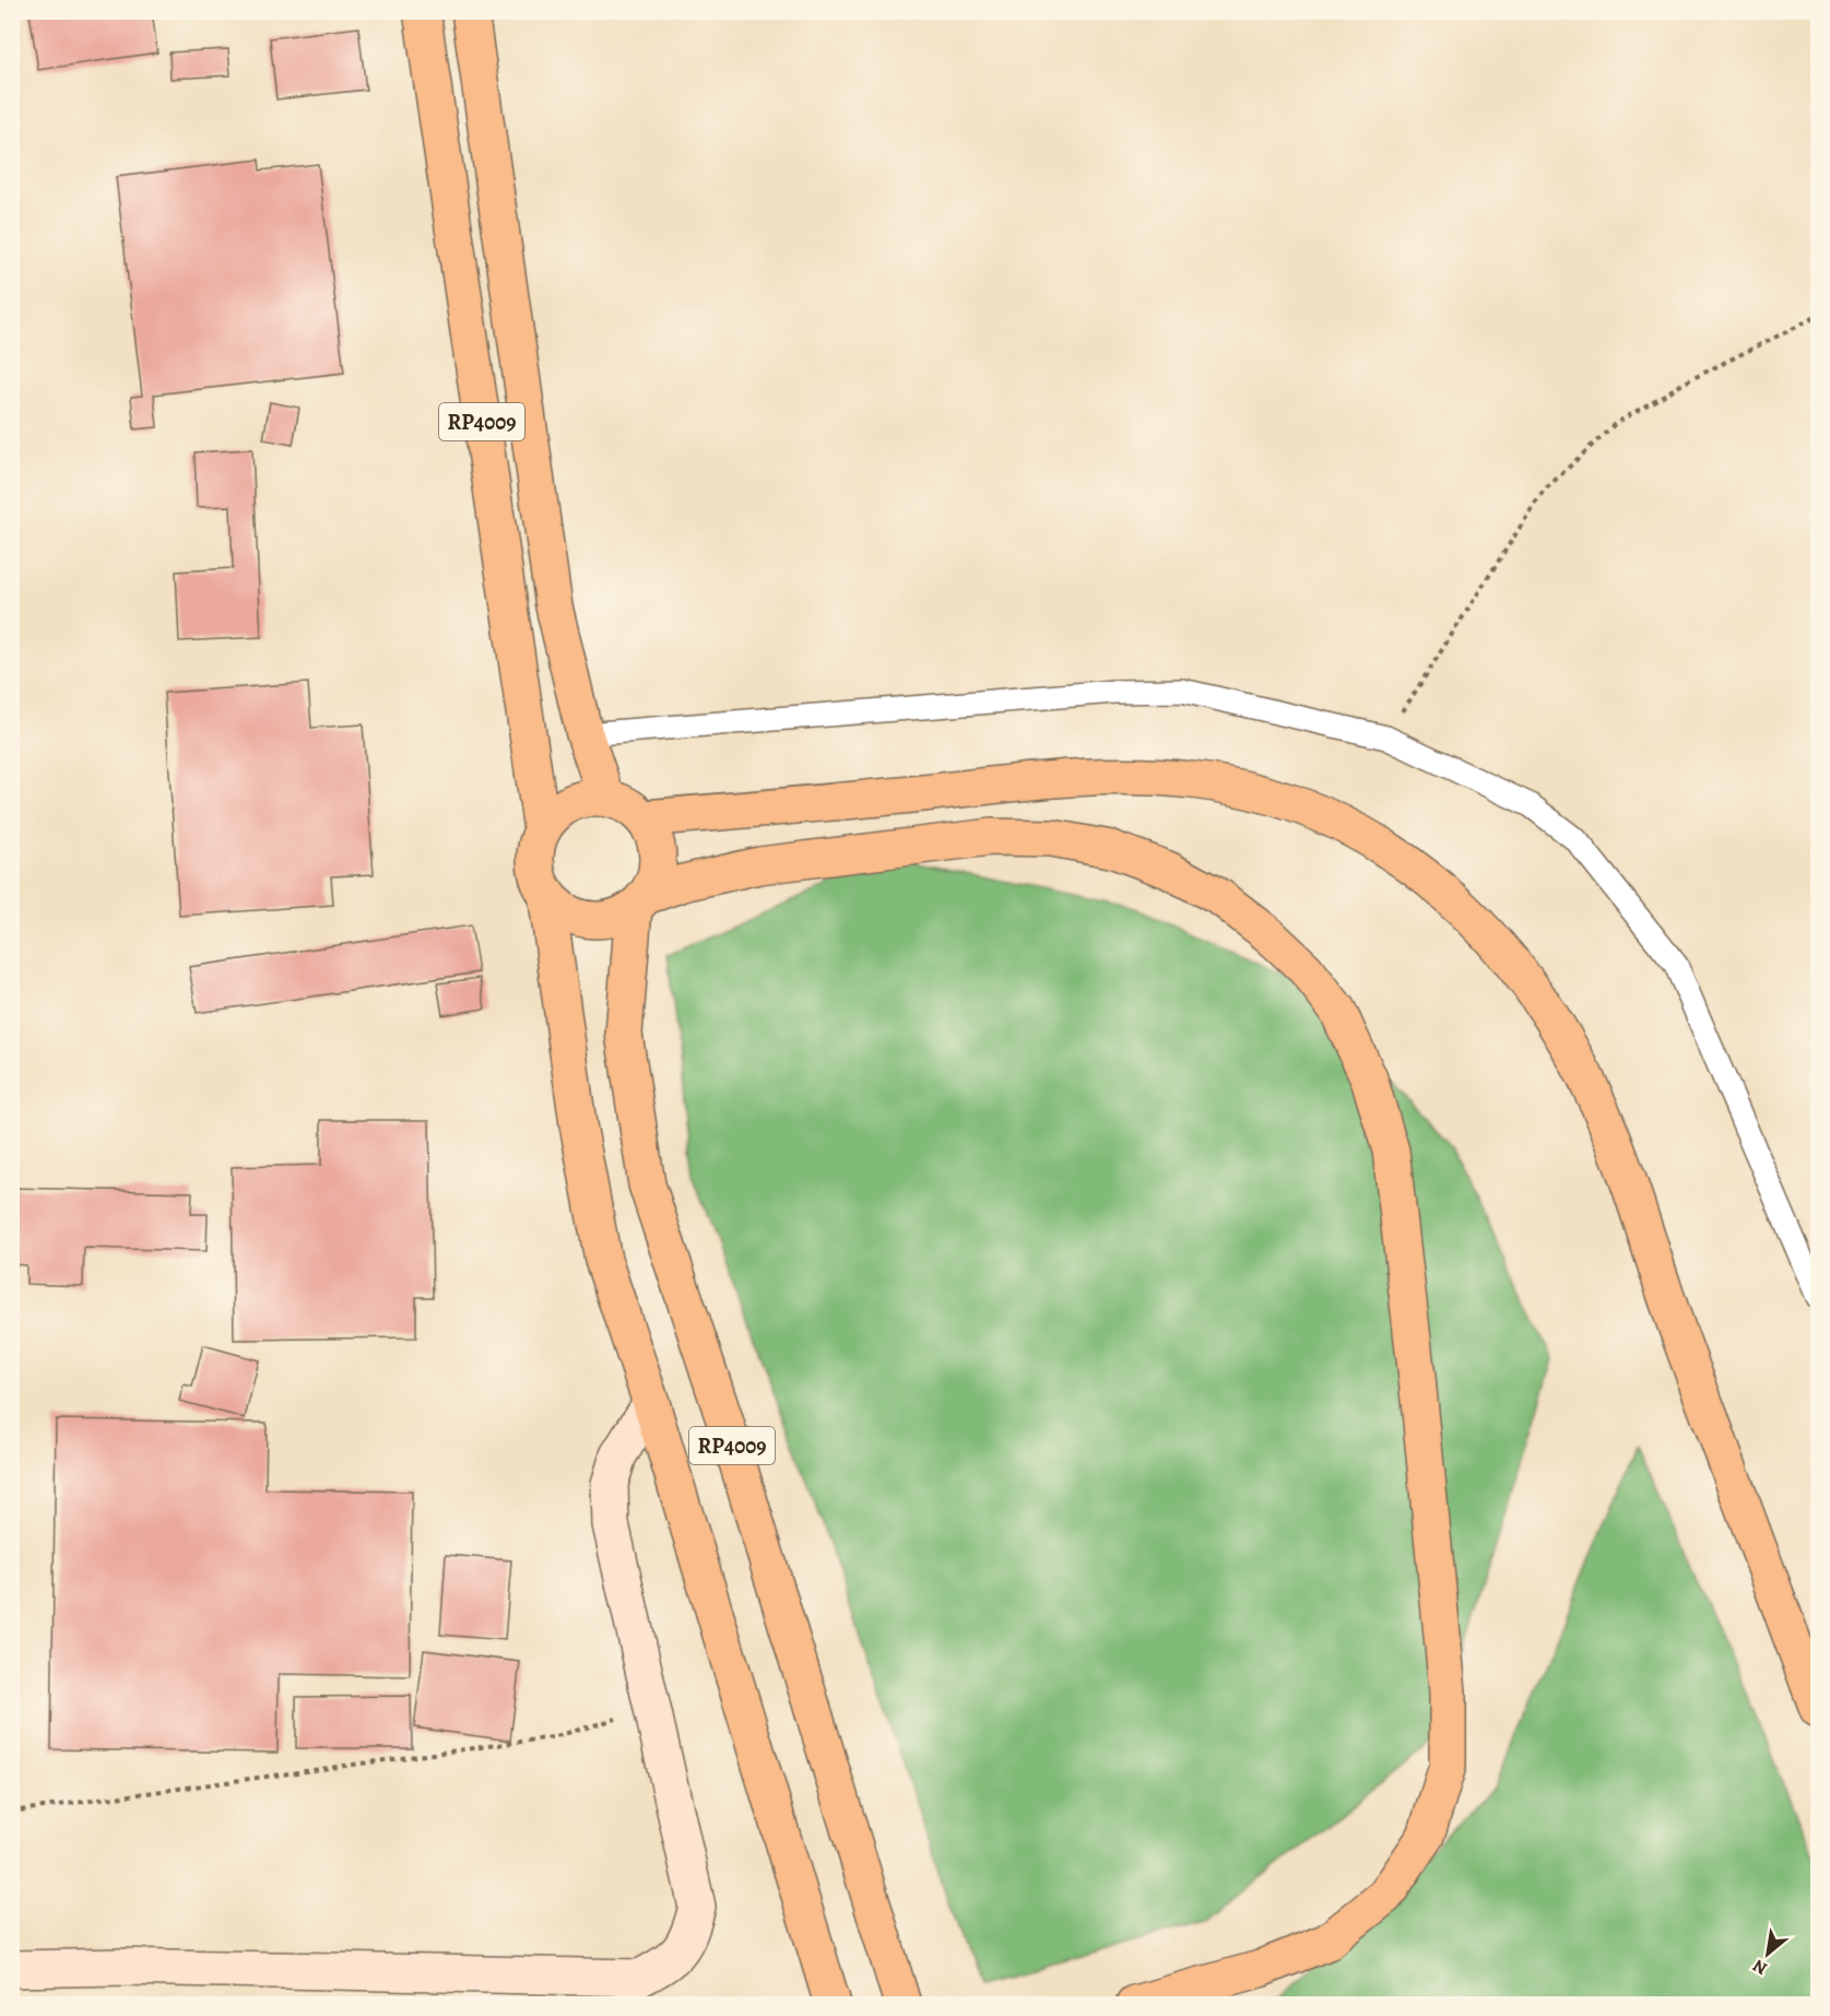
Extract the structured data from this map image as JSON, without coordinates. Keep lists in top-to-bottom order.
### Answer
{
  "streets": {
    "main road": ["RP4009"]
  },
  "north": "bottom left"
}
